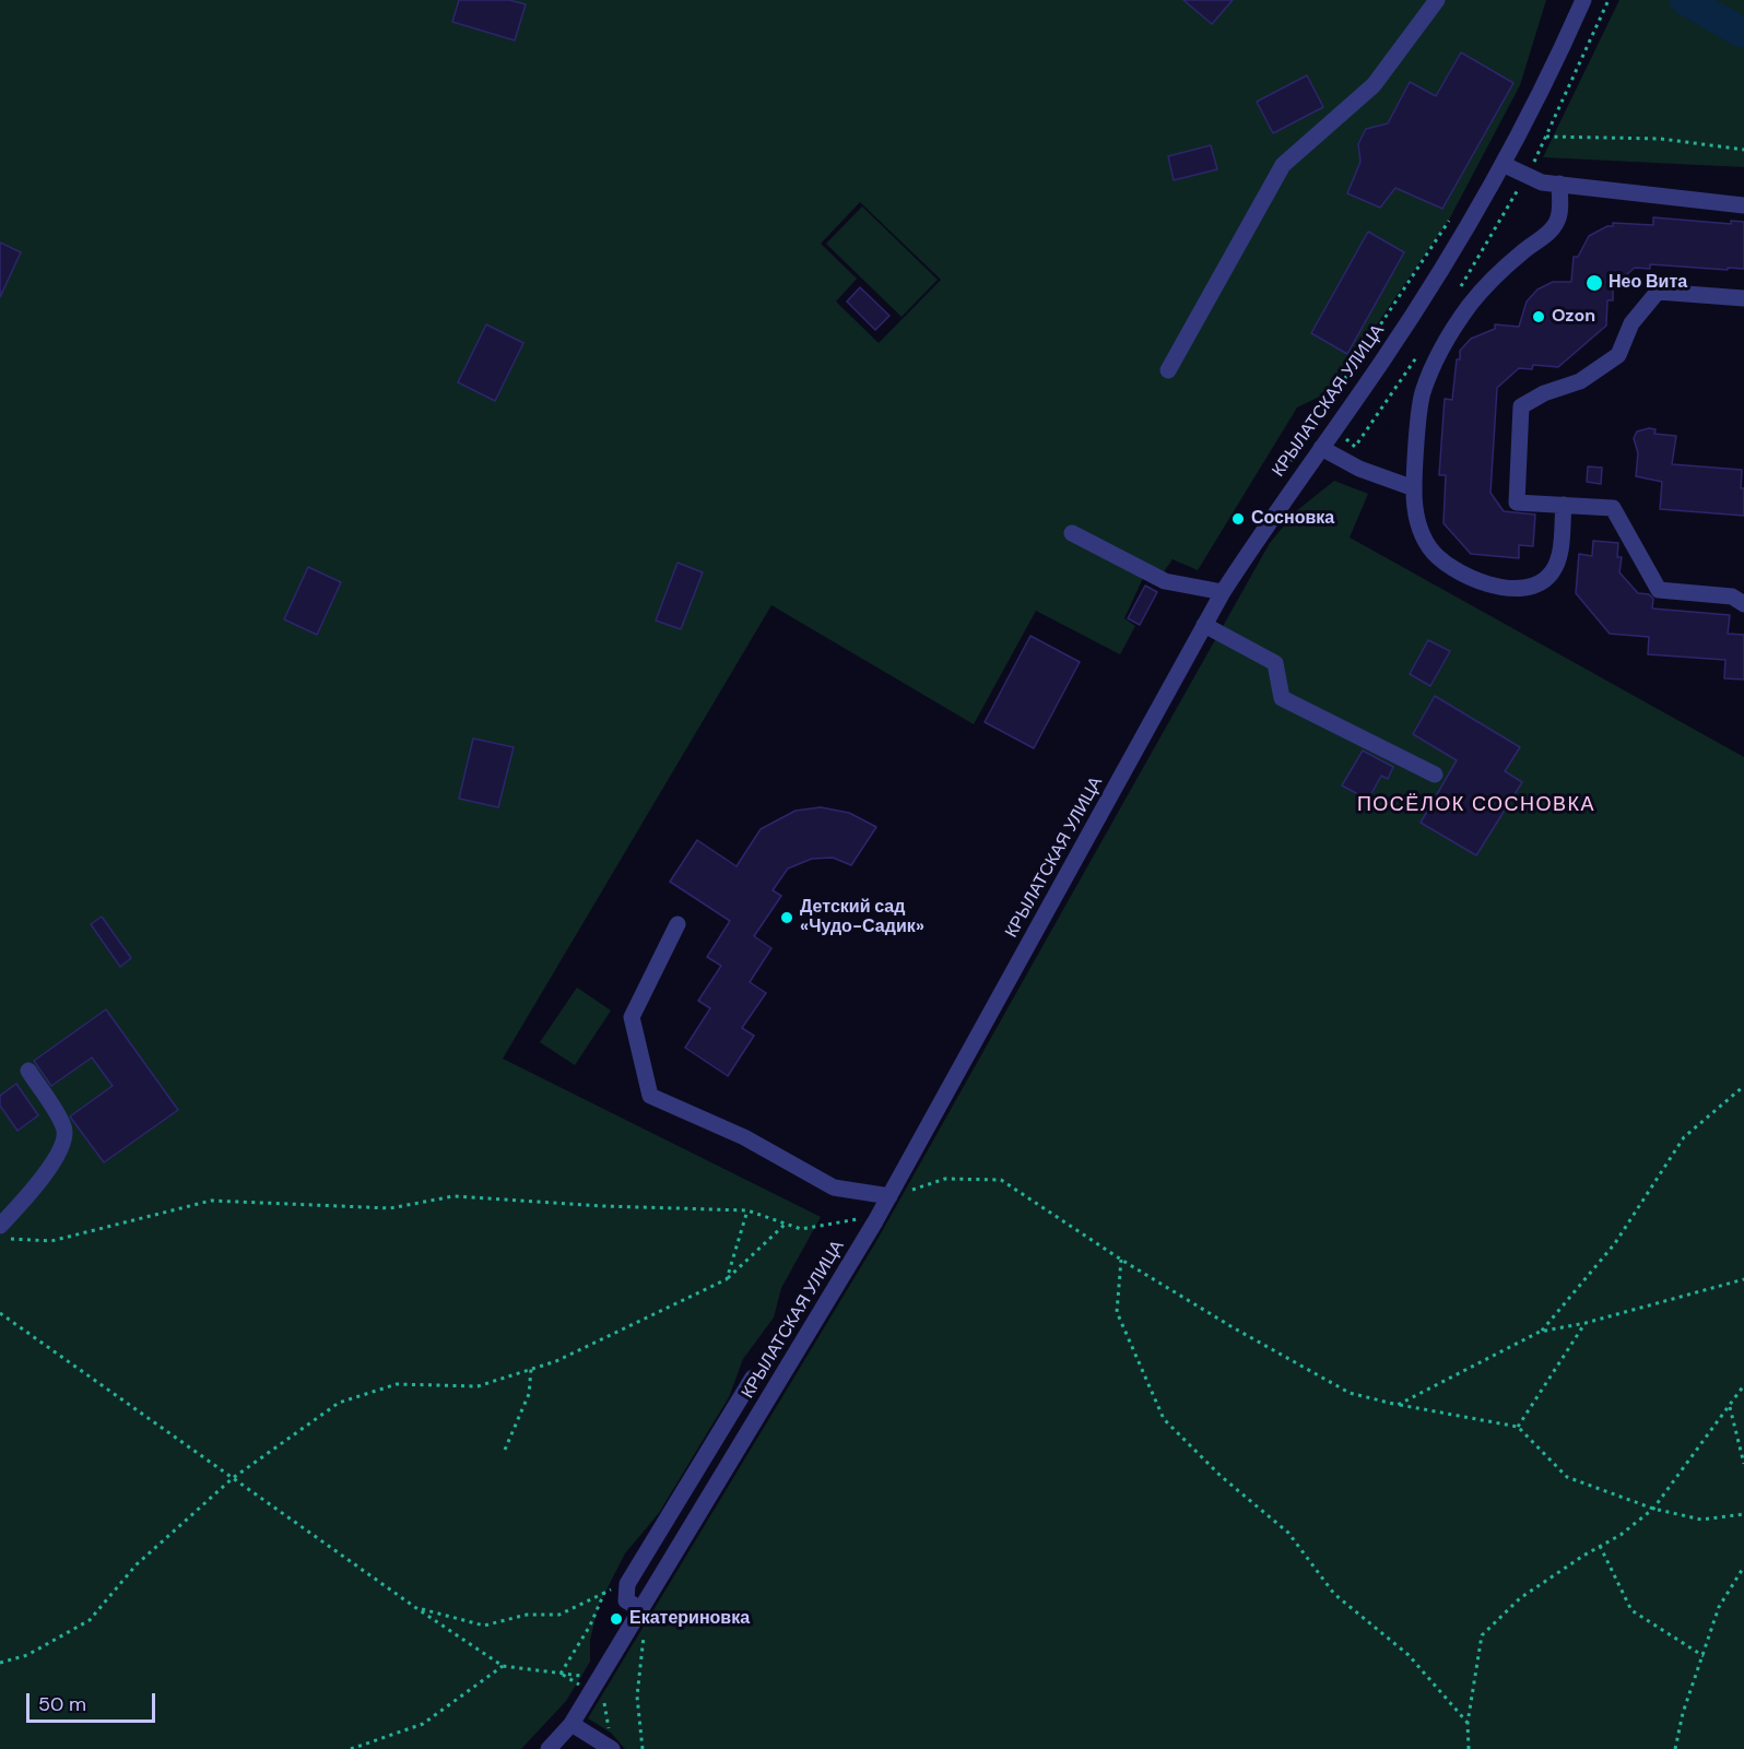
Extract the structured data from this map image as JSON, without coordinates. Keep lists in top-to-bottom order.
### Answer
{
  "streets": {
    "street": ["КРЫЛАТСКАЯ УЛИЦА"]
  },
  "districts": ["ПОСЁЛОК СОСНОВКА"],
  "places": [
    "Нео Вита",
    "Ozon",
    "Сосновка",
    "Детский сад «Чудо-Садик»",
    "Екатериновка"
  ],
  "scale_bar": "50 m"
}
